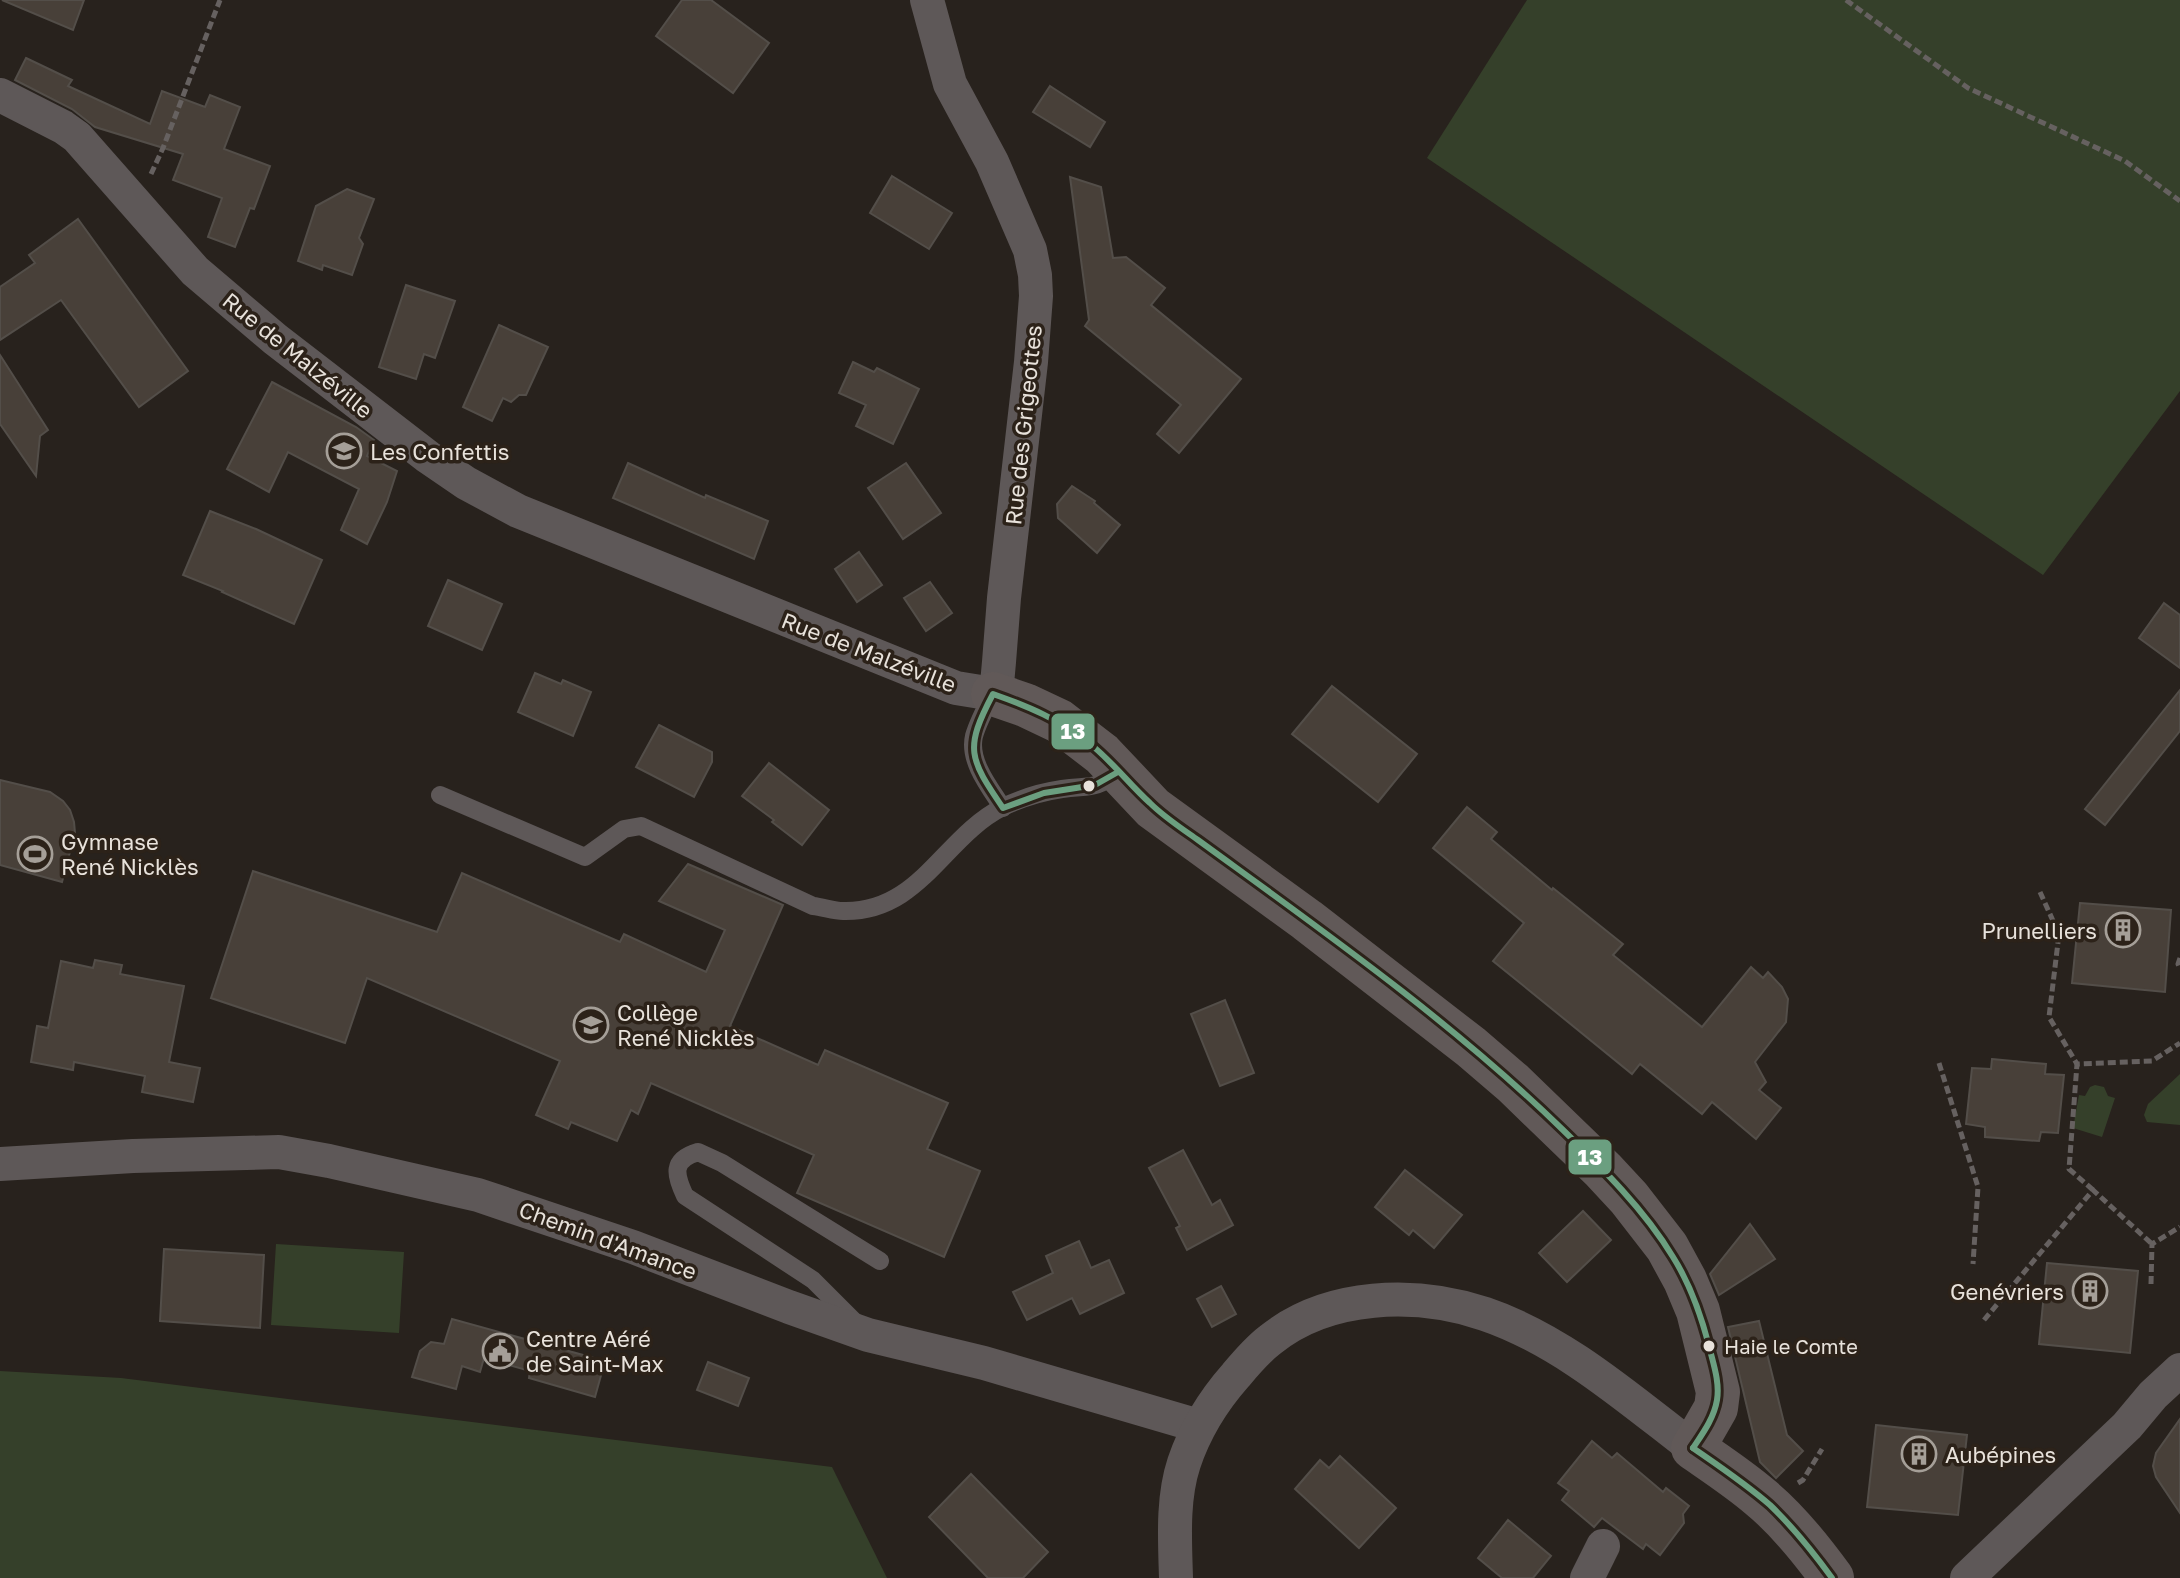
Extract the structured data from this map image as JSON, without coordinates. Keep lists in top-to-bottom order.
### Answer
{
  "streets": {
    "street": ["Rue de Malzéville", "Rue des Grigeottes", "Chemin d'Amance"]
  },
  "crossings": [
    ["Rue de Malzéville", "Rue des Grigeottes"]
  ],
  "places": {
    "school or university": ["Les Confettis", "Collège René Nicklès"],
    "sports": ["Gymnase René Nicklès"],
    "building": ["Prunelliers", "Genévriers", "Aubépines"],
    "other": ["Haie le Comte"],
    "public building": ["Centre Aéré de Saint-Max"]
  },
  "lines": ["transit line 13"]
}
